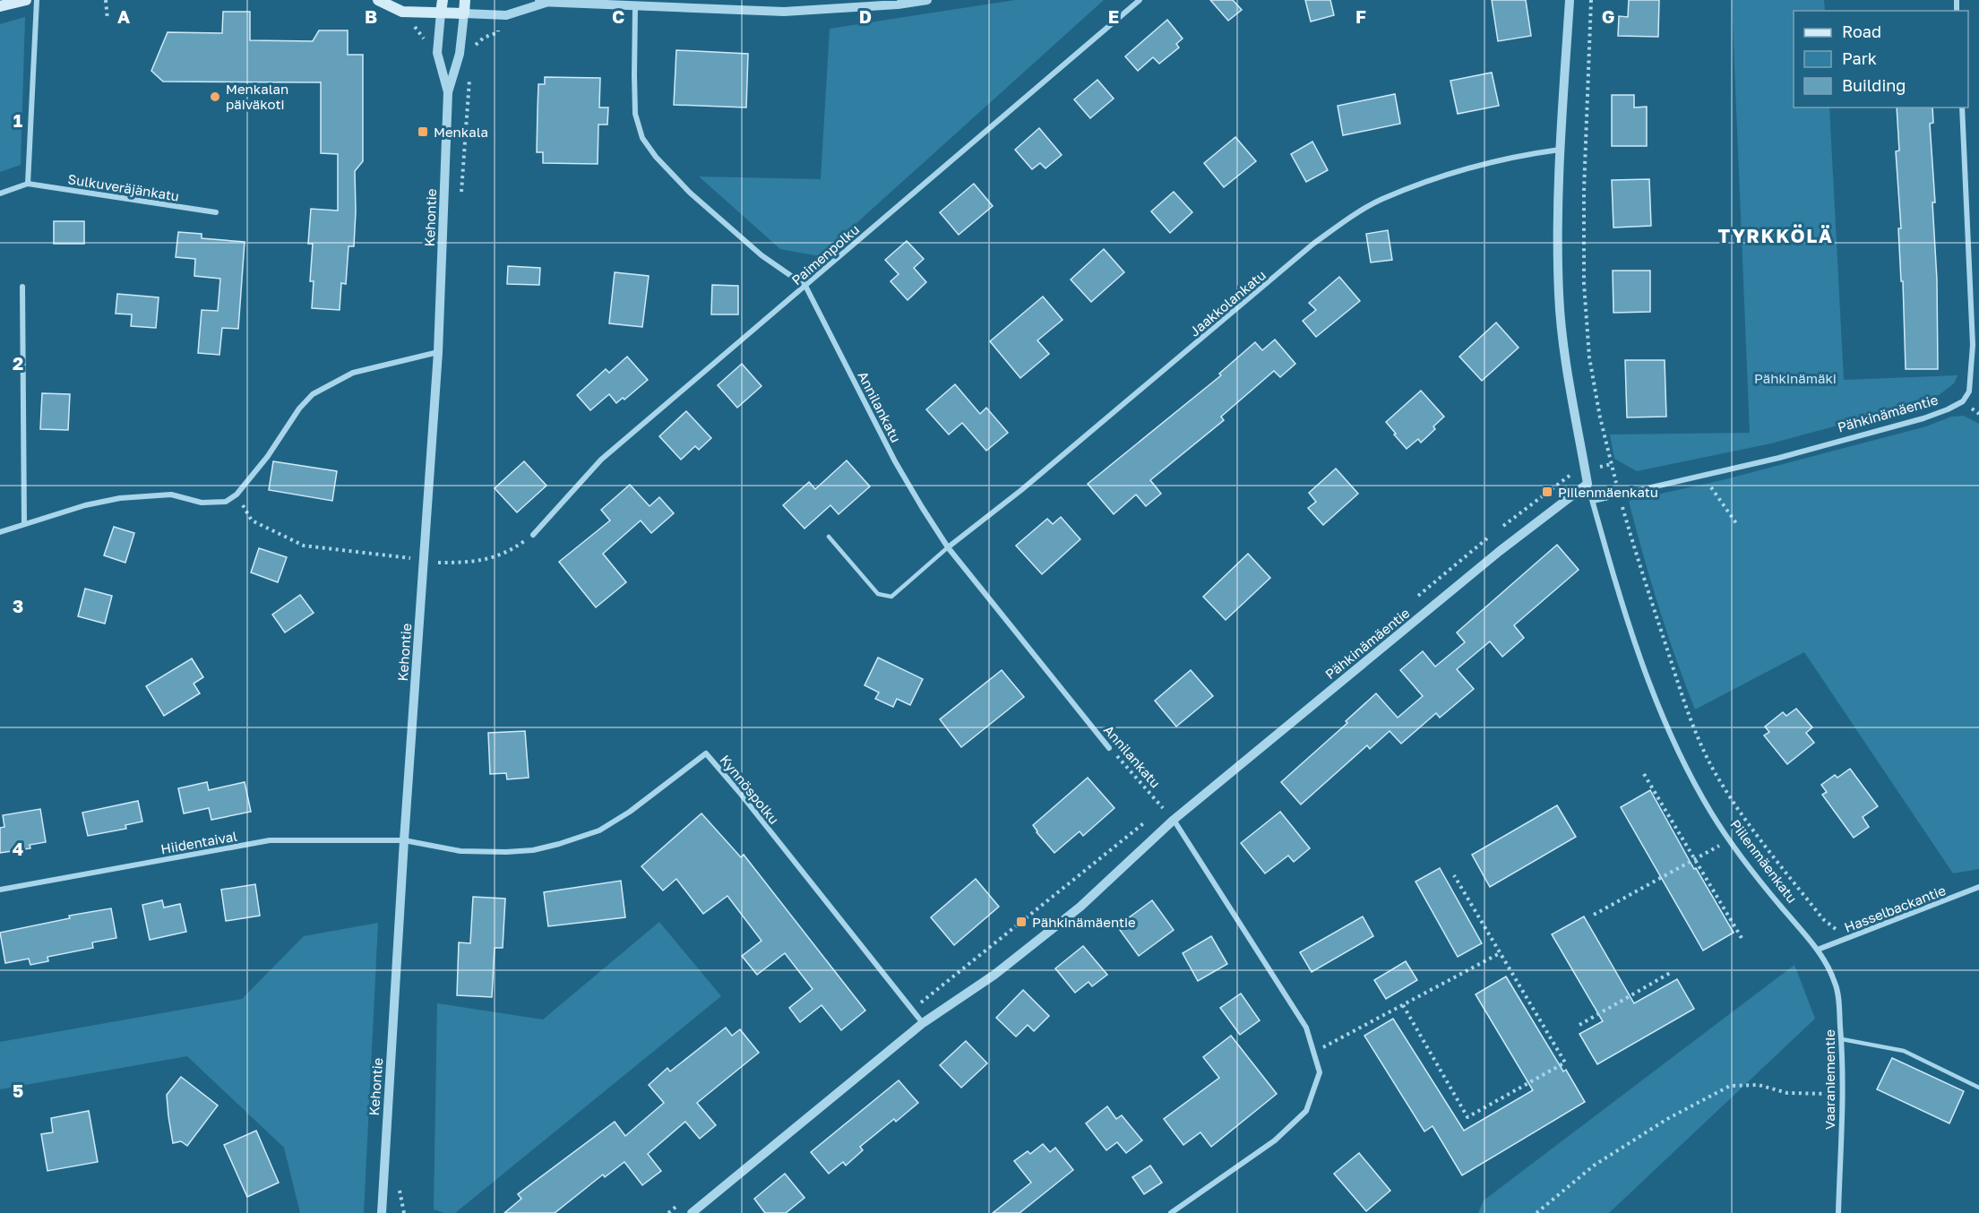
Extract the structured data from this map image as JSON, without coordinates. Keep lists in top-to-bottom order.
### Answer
{
  "streets": {
    "main road": ["Kehontie"],
    "street": [
      "Sulkuveräjänkatu",
      "Paimenpolku",
      "Jaakkolankatu",
      "Annilankatu",
      "Pähkinämäentie",
      "Kynnöspolku",
      "Hiidentaival",
      "Piilenmäenkatu",
      "Hasselbackantie",
      "Vaaraniementie"
    ]
  },
  "crossings": [
    ["Kehontie", "Kynnöspolku"],
    ["Kehontie", "Hiidentaival"],
    ["Paimenpolku", "Annilankatu"],
    ["Jaakkolankatu", "Annilankatu"],
    ["Jaakkolankatu", "Piilenmäenkatu"],
    ["Pähkinämäentie", "Kynnöspolku"],
    ["Pähkinämäentie", "Piilenmäenkatu"],
    ["Kynnöspolku", "Hiidentaival"],
    ["Piilenmäenkatu", "Hasselbackantie"],
    ["Piilenmäenkatu", "Vaaraniementie"],
    ["Hasselbackantie", "Vaaraniementie"]
  ],
  "districts": ["TYRKKÖLÄ"],
  "parks": ["Pähkinämäki"],
  "places": {
    "other": ["Menkalan päiväkoti"],
    "transit": ["Menkala", "Piilenmäenkatu", "Pähkinämäentie"]
  },
  "legend": ["Road", "Park", "Building"],
  "grid": {
    "columns": [
      "A",
      "B",
      "C",
      "D",
      "E",
      "F",
      "G"
    ],
    "rows": [
      "1",
      "2",
      "3",
      "4",
      "5"
    ]
  }
}
